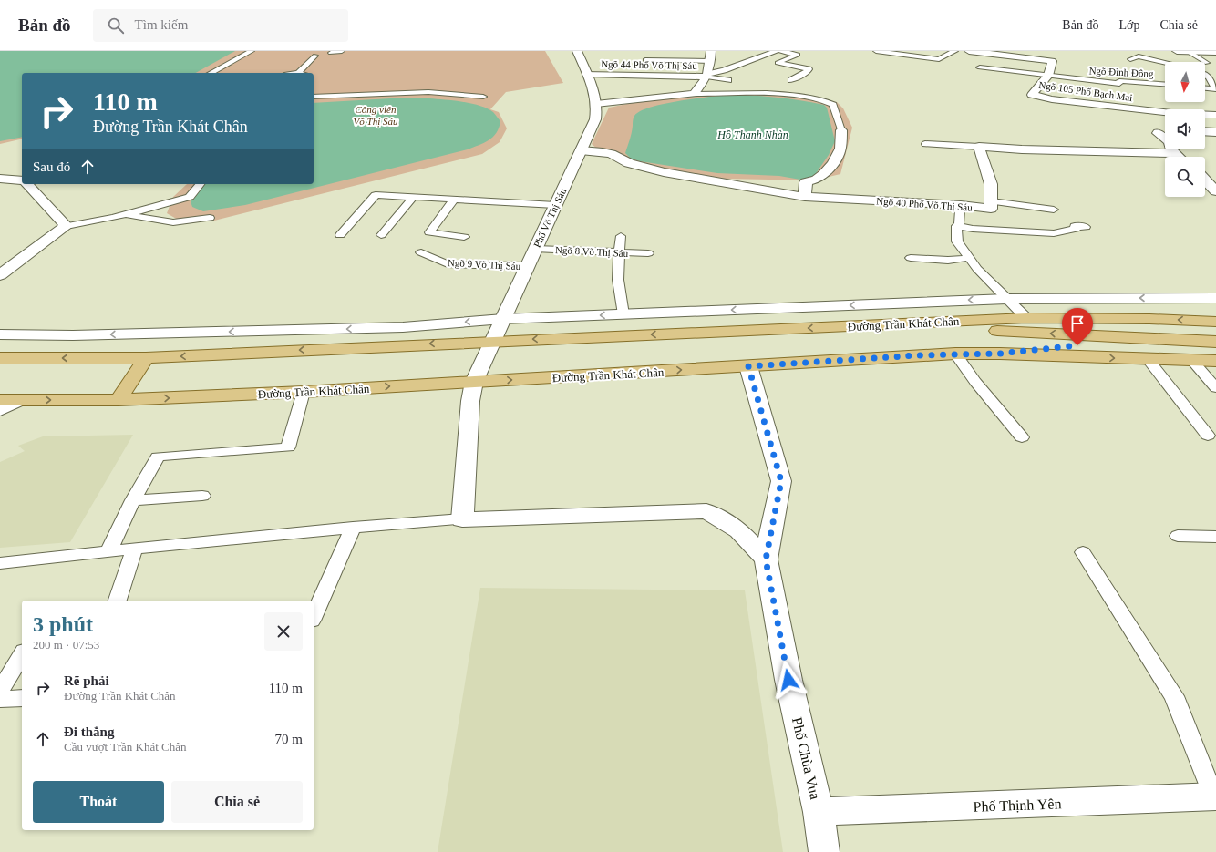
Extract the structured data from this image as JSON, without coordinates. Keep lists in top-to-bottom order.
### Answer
{
  "streets": {
    "main road": ["Đường Trần Khát Chân"],
    "street": [
      "Ngõ 44 Phố Võ Thị Sáu",
      "Ngõ 105 Phố Bạch Mai",
      "Ngõ 40 Phố Võ Thị Sáu",
      "Phố Võ Thị Sáu",
      "Phố Chùa Vua",
      "Phố Thịnh Yên"
    ],
    "lane": ["Ngõ Đình Đông", "Ngõ 8 Võ Thị Sáu", "Ngõ 9 Võ Thị Sáu"]
  },
  "crossings": [
    ["Ngõ 44 Phố Võ Thị Sáu", "Phố Võ Thị Sáu"],
    ["Ngõ Đình Đông", "Ngõ 105 Phố Bạch Mai"],
    ["Ngõ 40 Phố Võ Thị Sáu", "Phố Võ Thị Sáu"],
    ["Phố Võ Thị Sáu", "Ngõ 8 Võ Thị Sáu"],
    ["Phố Võ Thị Sáu", "Ngõ 9 Võ Thị Sáu"],
    ["Phố Võ Thị Sáu", "Đường Trần Khát Chân"],
    ["Đường Trần Khát Chân", "Phố Chùa Vua"],
    ["Phố Chùa Vua", "Phố Thịnh Yên"]
  ],
  "water": ["Hồ Thanh Nhàn"],
  "parks": ["Công viên Võ Thị Sáu"],
  "north": "bottom",
  "page": {
    "header": "Bản đồ",
    "search": "Tìm kiếm",
    "nav": ["Bản đồ", "Lớp", "Chia sẻ"],
    "turn": ["110 m", "Đường Trần Khát Chân"],
    "then": "Sau đó",
    "heading": ["3 phút", "200 m · 07:53"],
    "list": [
      {
        "name": "Rẽ phải",
        "note": "Đường Trần Khát Chân",
        "value": "110 m"
      },
      {
        "name": "Đi thẳng",
        "note": "Cầu vượt Trần Khát Chân",
        "value": "70 m"
      }
    ],
    "buttons": ["Thoát", "Chia sẻ"]
  }
}
